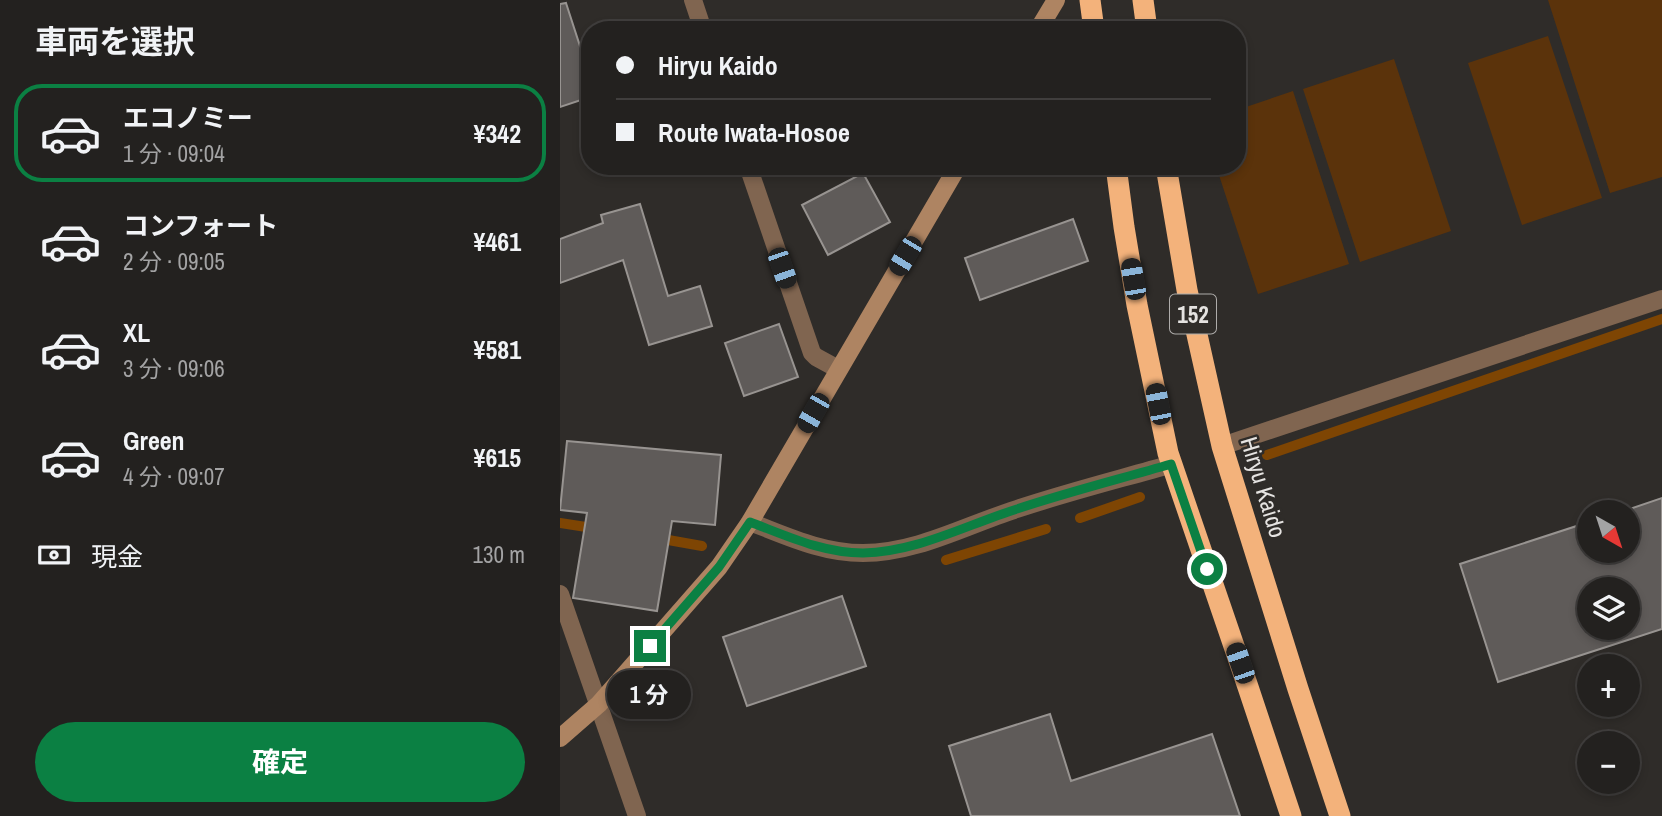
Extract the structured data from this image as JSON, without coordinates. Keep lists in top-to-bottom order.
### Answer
{
  "streets": {
    "highway": ["152", "Hiryu Kaido"]
  },
  "north": "bottom right",
  "page": {
    "heading": "車両を選択",
    "banner": ["Hiryu Kaido", "Route Iwata-Hosoe"],
    "list": [
      {
        "name": "エコノミー",
        "note": "1 分 · 09:04",
        "value": "¥342"
      },
      {
        "name": "コンフォート",
        "note": "2 分 · 09:05",
        "value": "¥461"
      },
      {
        "name": "XL",
        "note": "3 分 · 09:06",
        "value": "¥581"
      },
      {
        "name": "Green",
        "note": "4 分 · 09:07",
        "value": "¥615"
      }
    ],
    "map_buttons": ["+", "−"],
    "pay": ["現金", "130 m"],
    "bubble": "1 分",
    "buttons": "確定"
  }
}
